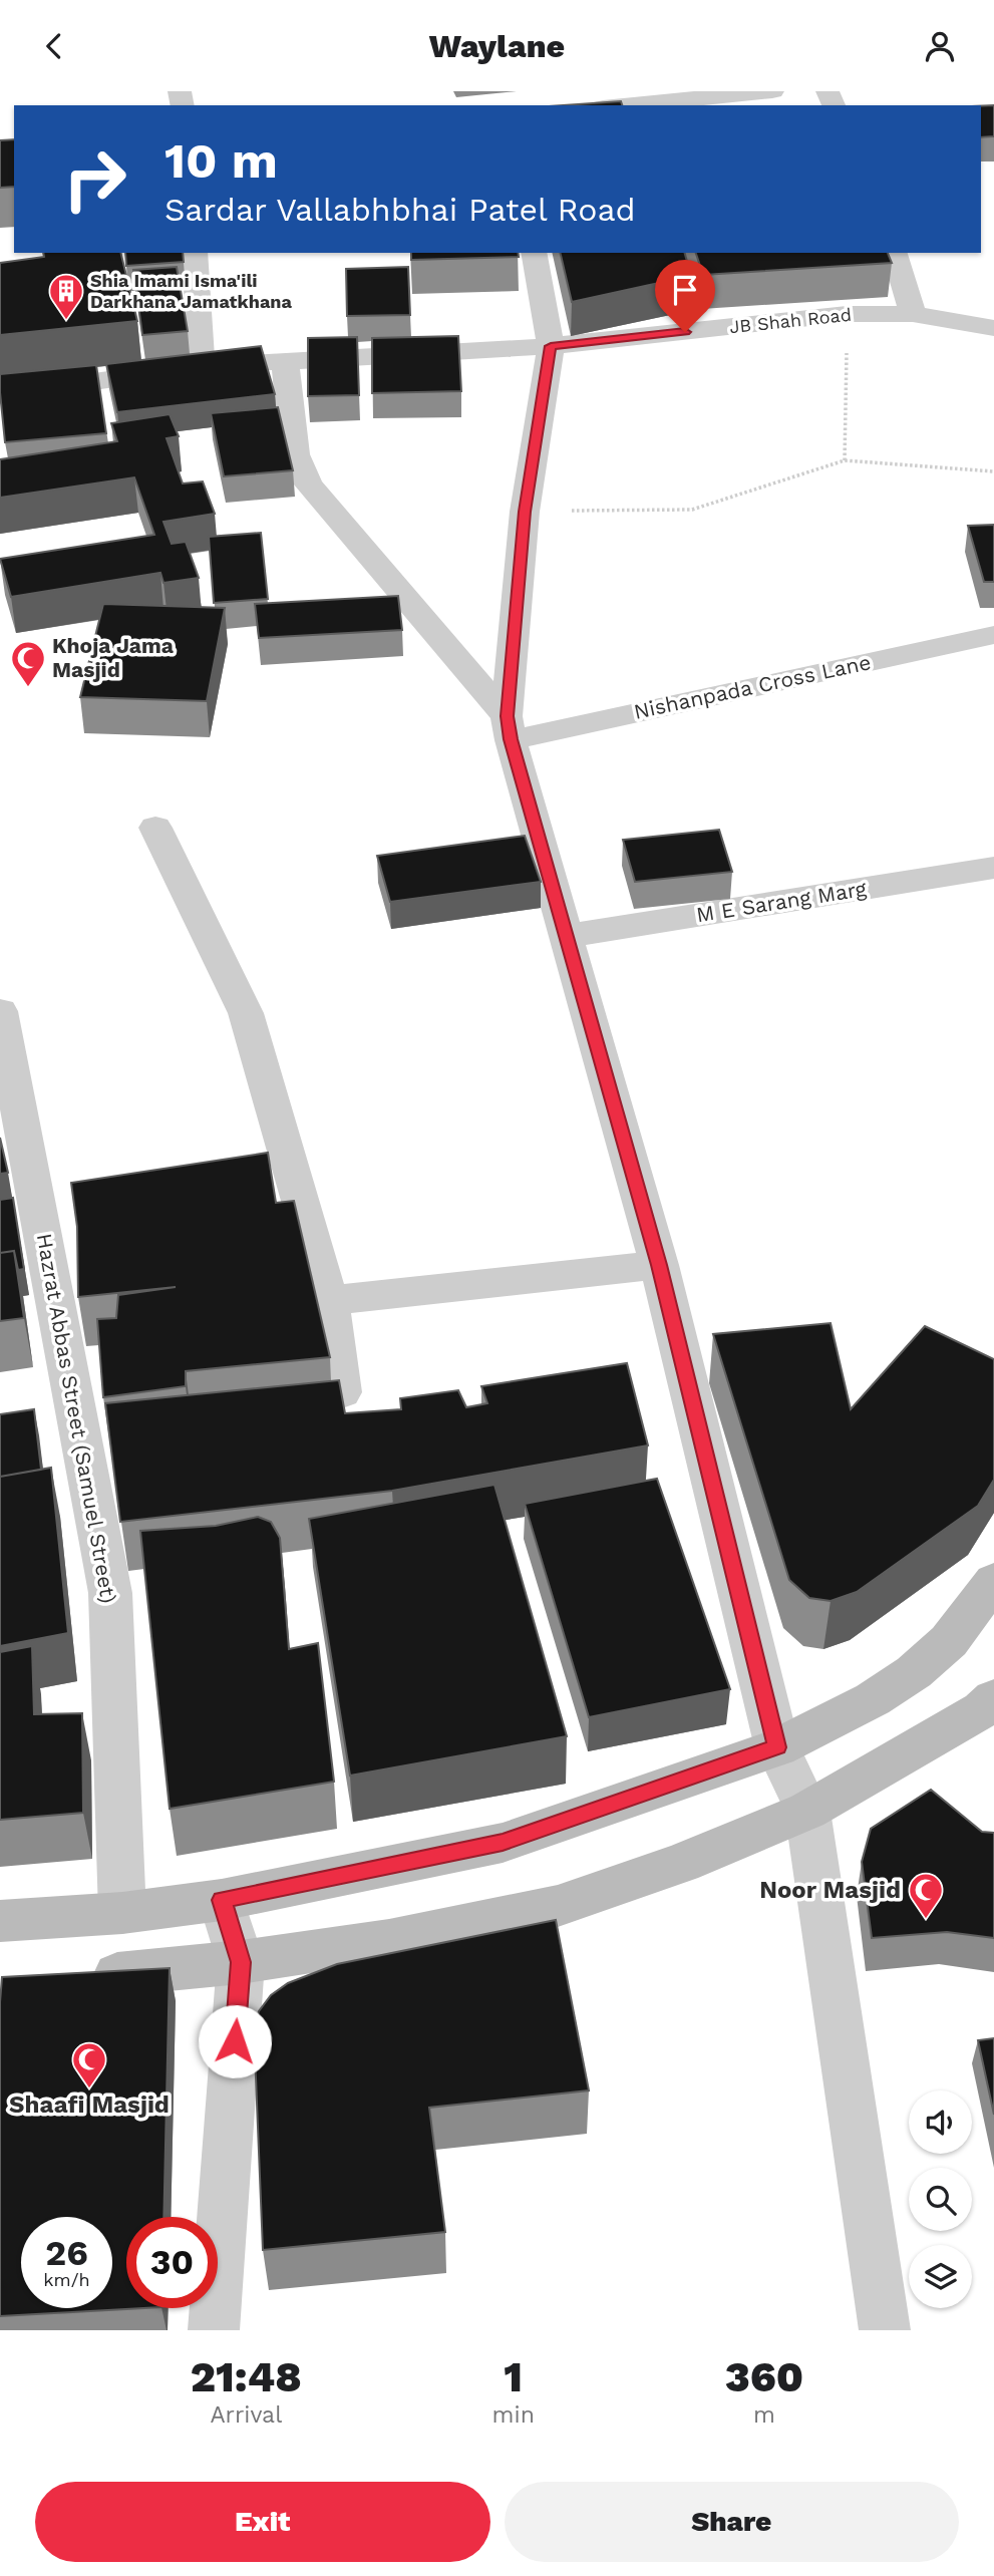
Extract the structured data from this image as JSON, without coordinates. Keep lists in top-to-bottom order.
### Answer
{
  "streets": {
    "street": [
      "JB Shah Road",
      "Nishanpada Cross Lane",
      "M E Sarang Marg",
      "Hazrat Abbas Street (Samuel Street)"
    ]
  },
  "places": {
    "building": ["Shia Imami Isma'ili Darkhana Jamatkhana"],
    "mosque": ["Khoja Jama Masjid", "Noor Masjid", "Shaafi Masjid"]
  },
  "page": {
    "header": "Waylane",
    "turn": ["10 m", "Sardar Vallabhbhai Patel Road"],
    "speed": "26 km/h",
    "limit": "30",
    "eta": [
      "21:48",
      "Arrival",
      "1",
      "min",
      "360",
      "m"
    ],
    "buttons": ["Exit", "Share"]
  }
}
